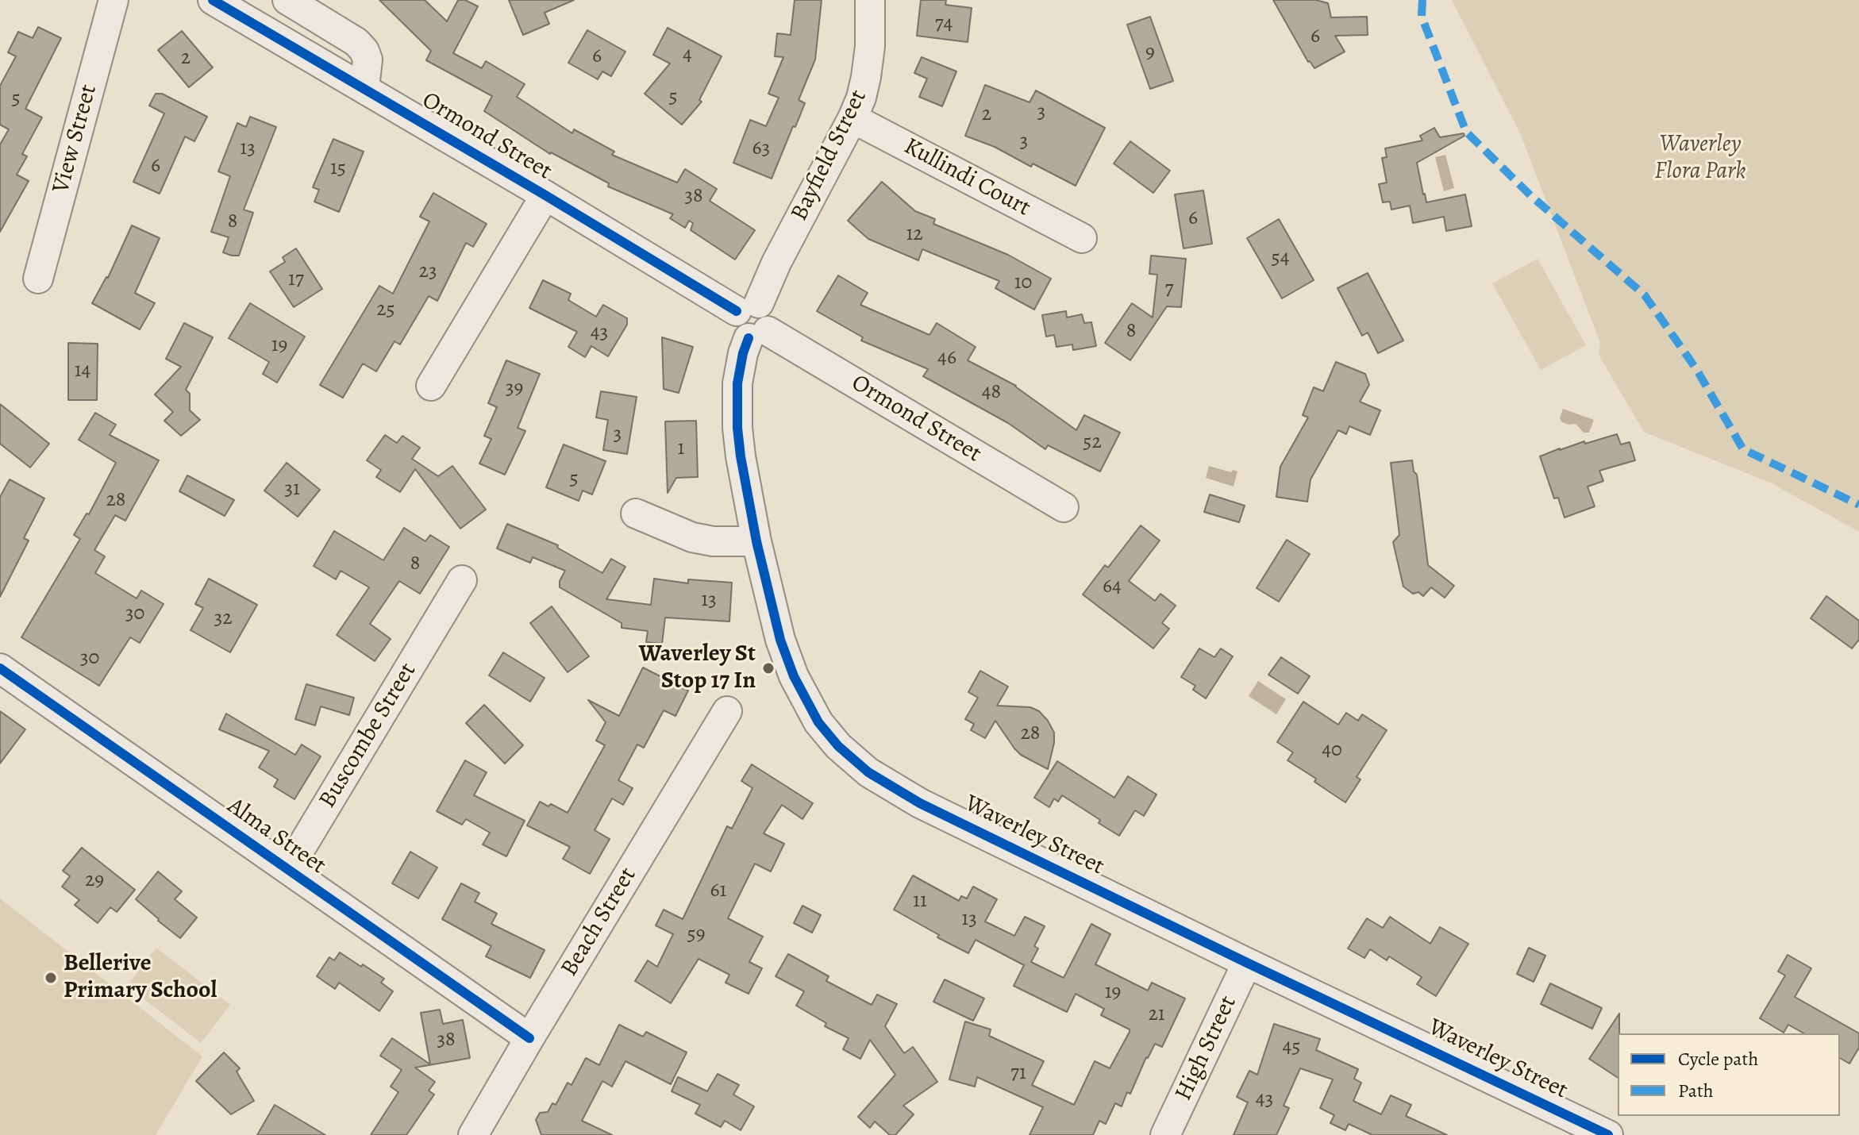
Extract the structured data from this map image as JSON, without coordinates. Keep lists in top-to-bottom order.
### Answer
{
  "streets": {
    "street": [
      "Ormond Street",
      "View Street",
      "Bayfield Street",
      "Kullindi Court",
      "Buscombe Street",
      "Waverley Street",
      "Alma Street",
      "Beach Street",
      "High Street"
    ]
  },
  "crossings": [
    ["Ormond Street", "Bayfield Street"],
    ["Ormond Street", "Waverley Street"],
    ["Bayfield Street", "Kullindi Court"],
    ["Buscombe Street", "Alma Street"],
    ["Waverley Street", "High Street"],
    ["Alma Street", "Beach Street"]
  ],
  "parks": ["Waverley Flora Park"],
  "places": ["Waverley St Stop 17 In", "Bellerive Primary School"],
  "house_numbers": [
    "74",
    "6",
    "9",
    "4",
    "6",
    "2",
    "5",
    "5",
    "3",
    "2",
    "3",
    "13",
    "63",
    "6",
    "15",
    "38",
    "6",
    "8",
    "12",
    "54",
    "23",
    "17",
    "10",
    "7",
    "25",
    "8",
    "43",
    "19",
    "46",
    "14",
    "39",
    "48",
    "3",
    "52",
    "1",
    "5",
    "31",
    "28",
    "8",
    "64",
    "13",
    "30",
    "32",
    "30",
    "28",
    "40",
    "29",
    "61",
    "11",
    "13",
    "59",
    "19",
    "21",
    "38",
    "45",
    "71",
    "43"
  ],
  "legend": ["Cycle path", "Path"]
}
